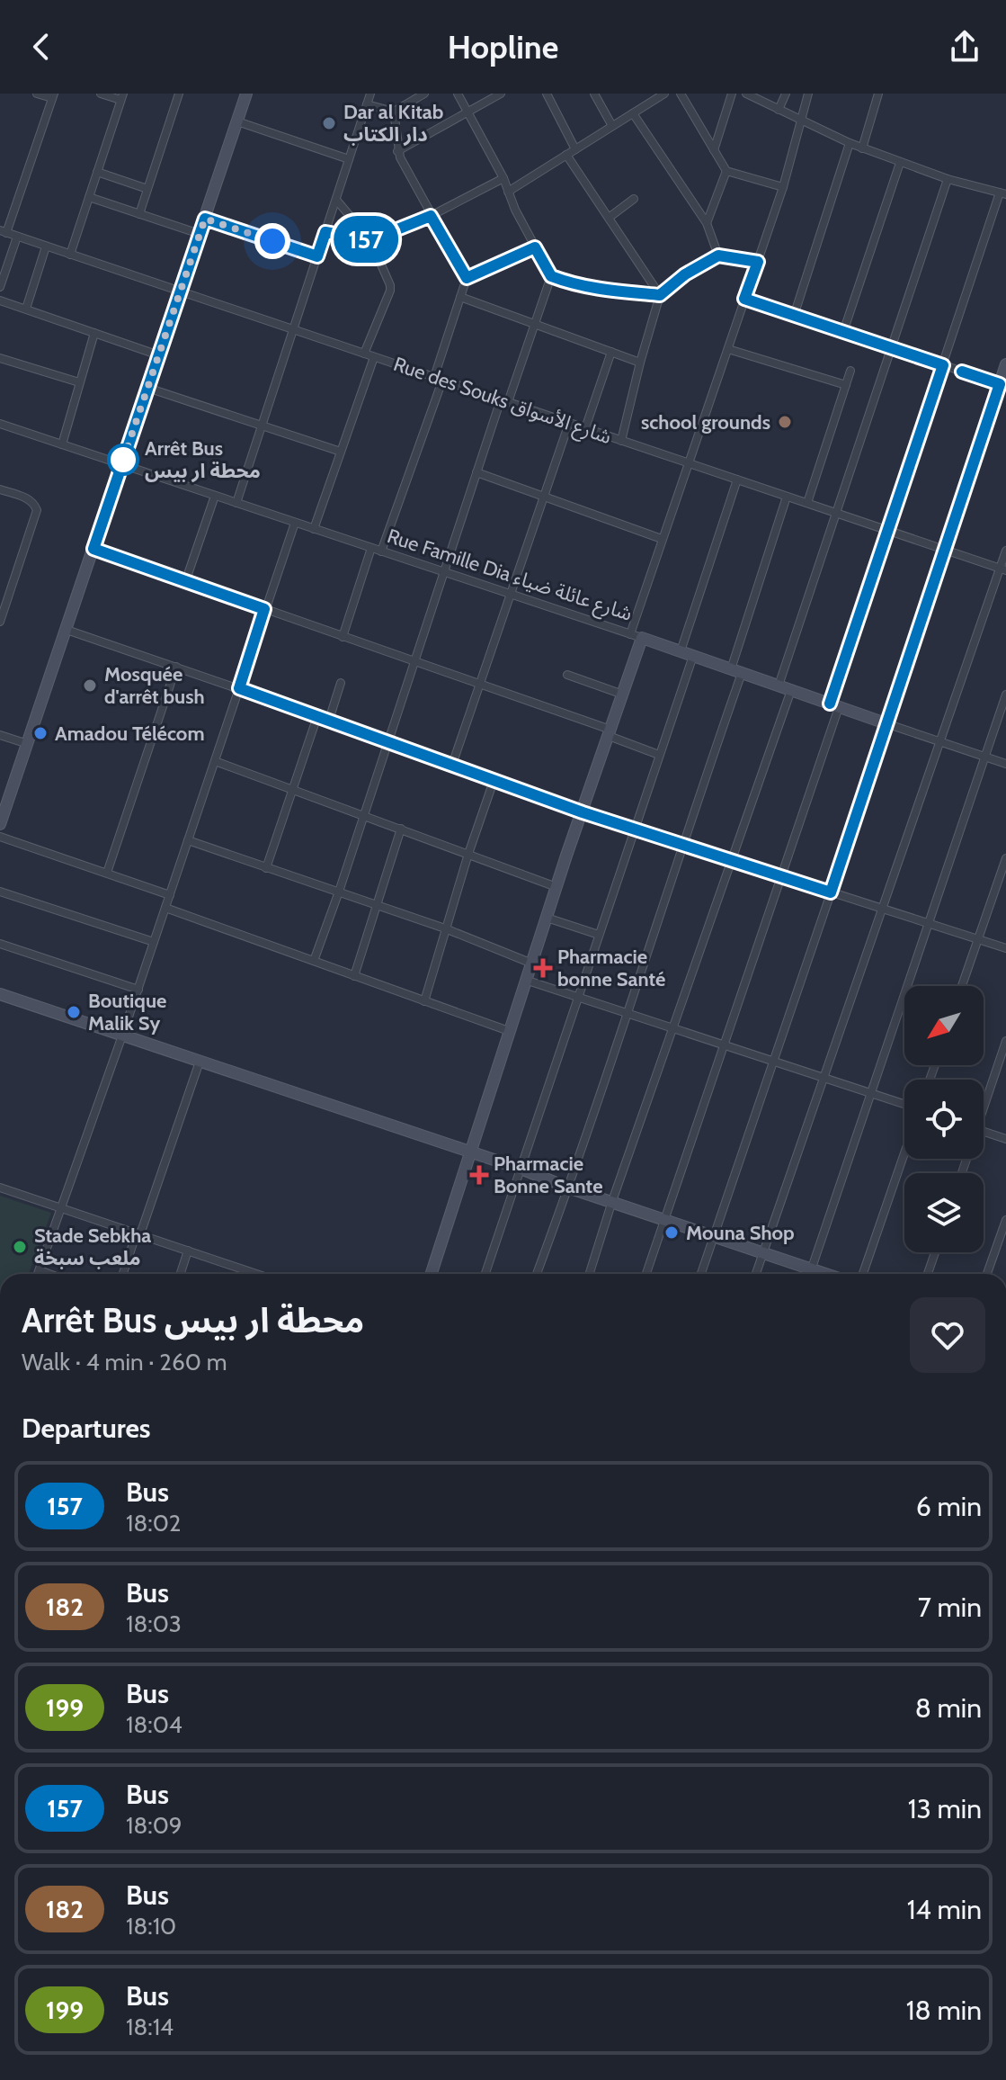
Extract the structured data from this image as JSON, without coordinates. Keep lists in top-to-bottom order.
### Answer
{
  "streets": {
    "street": ["Rue des Souks شارع الأسواق", "Rue Famille Dia شارع عائلة ضياء"]
  },
  "places": {
    "other": [
      "Dar al Kitab دار الكتاب",
      "school grounds",
      "Arrêt Bus محطة ار بيس",
      "Mosquée d'arrêt bush",
      "Amadou Télécom",
      "Boutique Malik Sy",
      "Mouna Shop",
      "Stade Sebkha ملعب سبخة"
    ],
    "health": ["Pharmacie bonne Santé", "Pharmacie Bonne Sante"]
  },
  "lines": ["bus line 157"],
  "north": "bottom left",
  "page": {
    "header": "Hopline",
    "on_map": "157",
    "heading": [
      ["Arrêt Bus محطة ار بيس", "Walk · 4 min · 260 m"],
      "Departures"
    ],
    "list": [
      {
        "mark": "157",
        "name": "Bus",
        "note": "18:02",
        "value": "6 min"
      },
      {
        "mark": "182",
        "name": "Bus",
        "note": "18:03",
        "value": "7 min"
      },
      {
        "mark": "199",
        "name": "Bus",
        "note": "18:04",
        "value": "8 min"
      },
      {
        "mark": "157",
        "name": "Bus",
        "note": "18:09",
        "value": "13 min"
      },
      {
        "mark": "182",
        "name": "Bus",
        "note": "18:10",
        "value": "14 min"
      },
      {
        "mark": "199",
        "name": "Bus",
        "note": "18:14",
        "value": "18 min"
      }
    ]
  }
}
